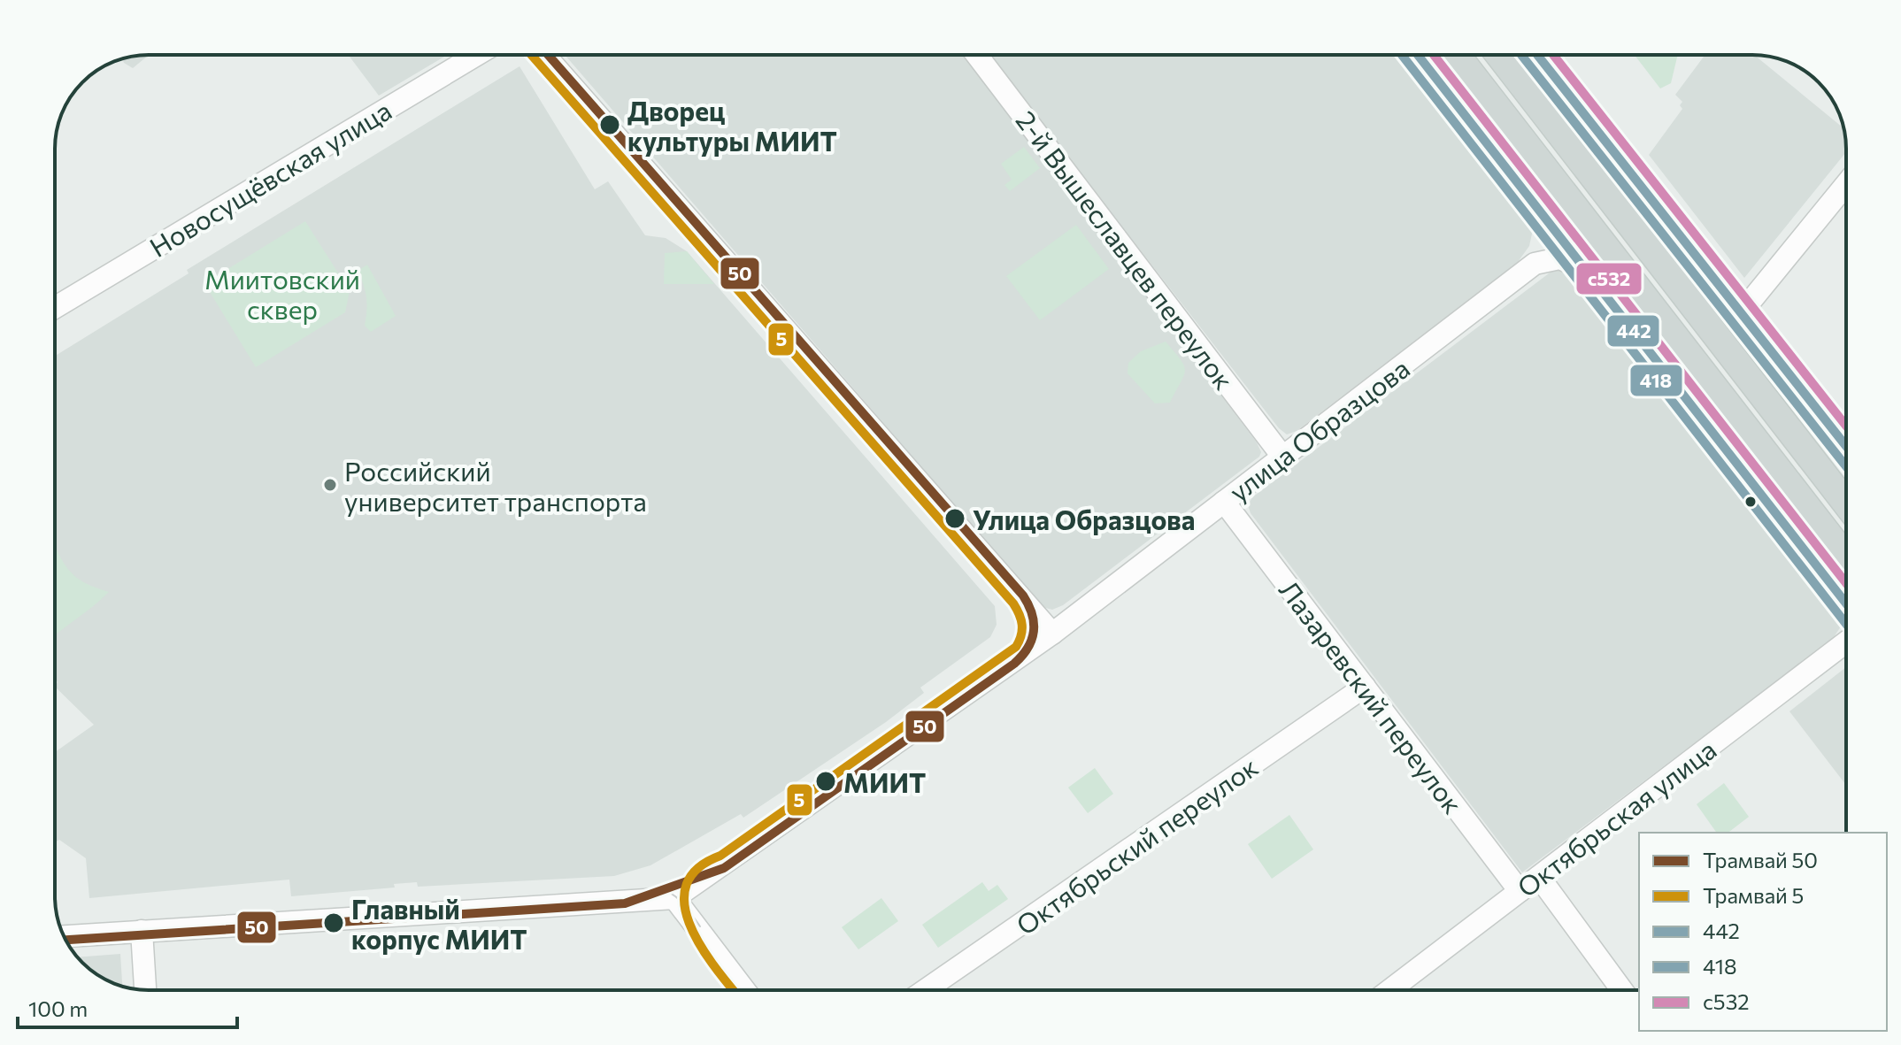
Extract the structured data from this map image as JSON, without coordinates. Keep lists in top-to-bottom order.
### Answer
{
  "streets": {
    "street": [
      "Новосущёвская улица",
      "2-й Вышеславцев переулок",
      "улица Образцова",
      "Лазаревский переулок",
      "Октябрьская улица",
      "Октябрьский переулок"
    ]
  },
  "crossings": [
    ["2-й Вышеславцев переулок", "улица Образцова"],
    ["улица Образцова", "Лазаревский переулок"],
    ["Лазаревский переулок", "Октябрьская улица"],
    ["Лазаревский переулок", "Октябрьский переулок"]
  ],
  "parks": ["Миитовский сквер"],
  "places": [
    "Дворец культуры МИИТ",
    "Российский университет транспорта",
    "Улица Образцова",
    "МИИТ",
    "Главный корпус МИИТ"
  ],
  "lines": [
    "tram line 50",
    "tram line 5",
    "transit line 442",
    "transit line 418",
    "transit line с532"
  ],
  "legend": [
    "Трамвай 50",
    "Трамвай 5",
    "442",
    "418",
    "с532"
  ],
  "scale_bar": "100 m"
}
